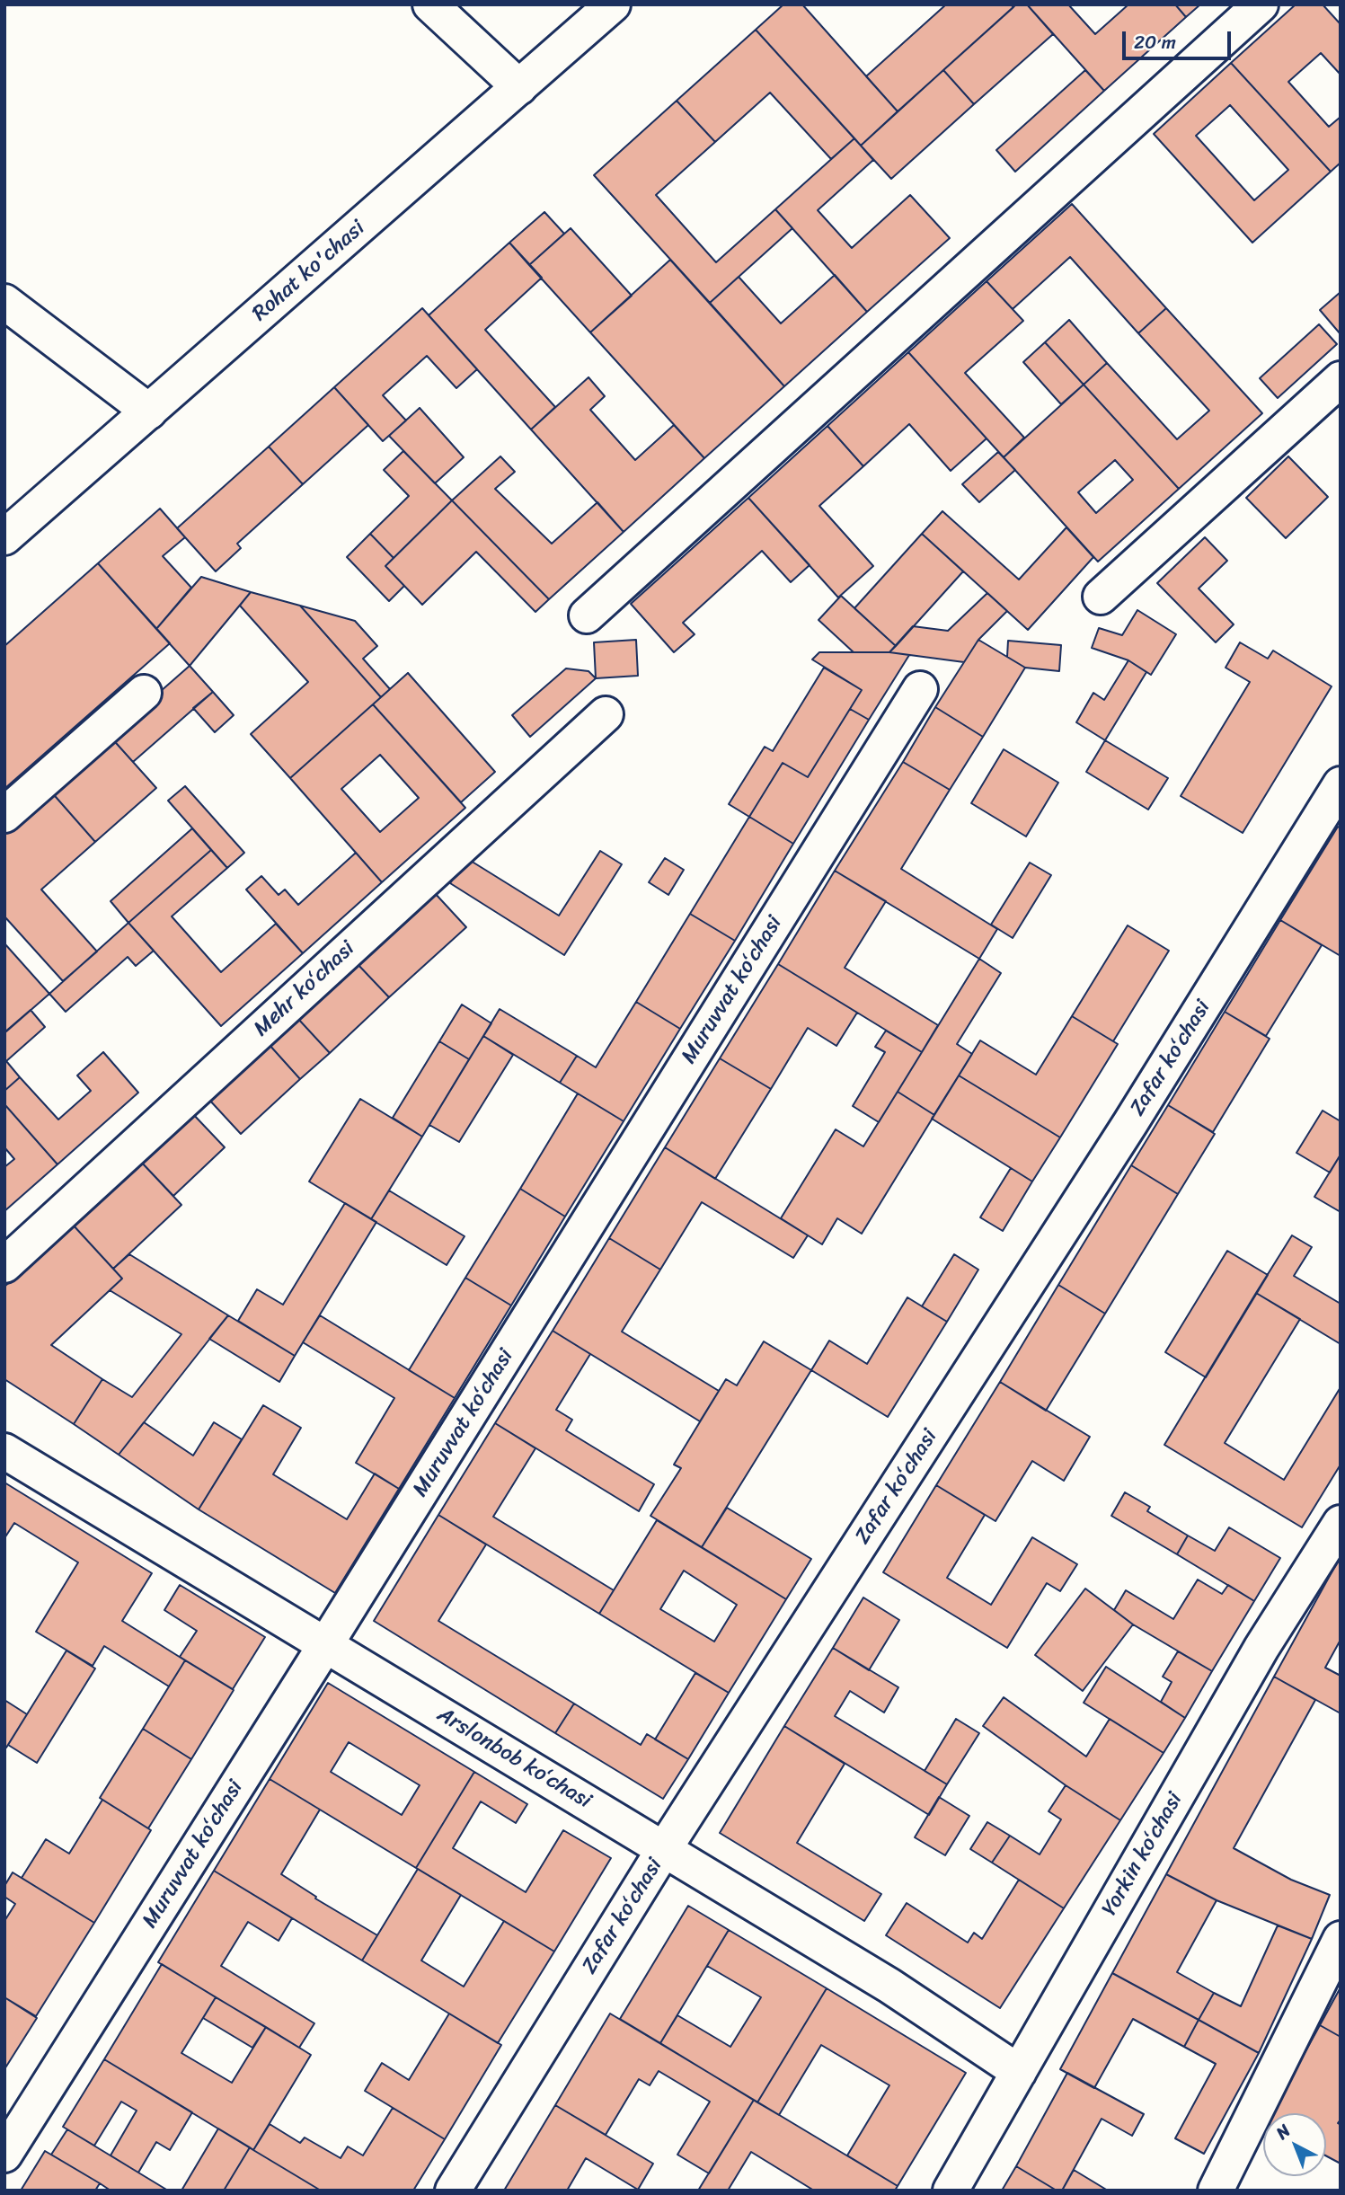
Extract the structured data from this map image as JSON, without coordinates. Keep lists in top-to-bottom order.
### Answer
{
  "streets": {
    "street": [
      "Rohat ko'chasi",
      "Mehr koʻchasi",
      "Muruvvat koʻchasi",
      "Zafar koʻchasi",
      "Arslonbob koʻchasi",
      "Yorkin koʻchasi"
    ]
  },
  "crossings": [
    ["Muruvvat koʻchasi", "Arslonbob koʻchasi"],
    ["Zafar koʻchasi", "Arslonbob koʻchasi"],
    ["Arslonbob koʻchasi", "Yorkin koʻchasi"]
  ],
  "scale_bar": "20 m",
  "north": "top left"
}
